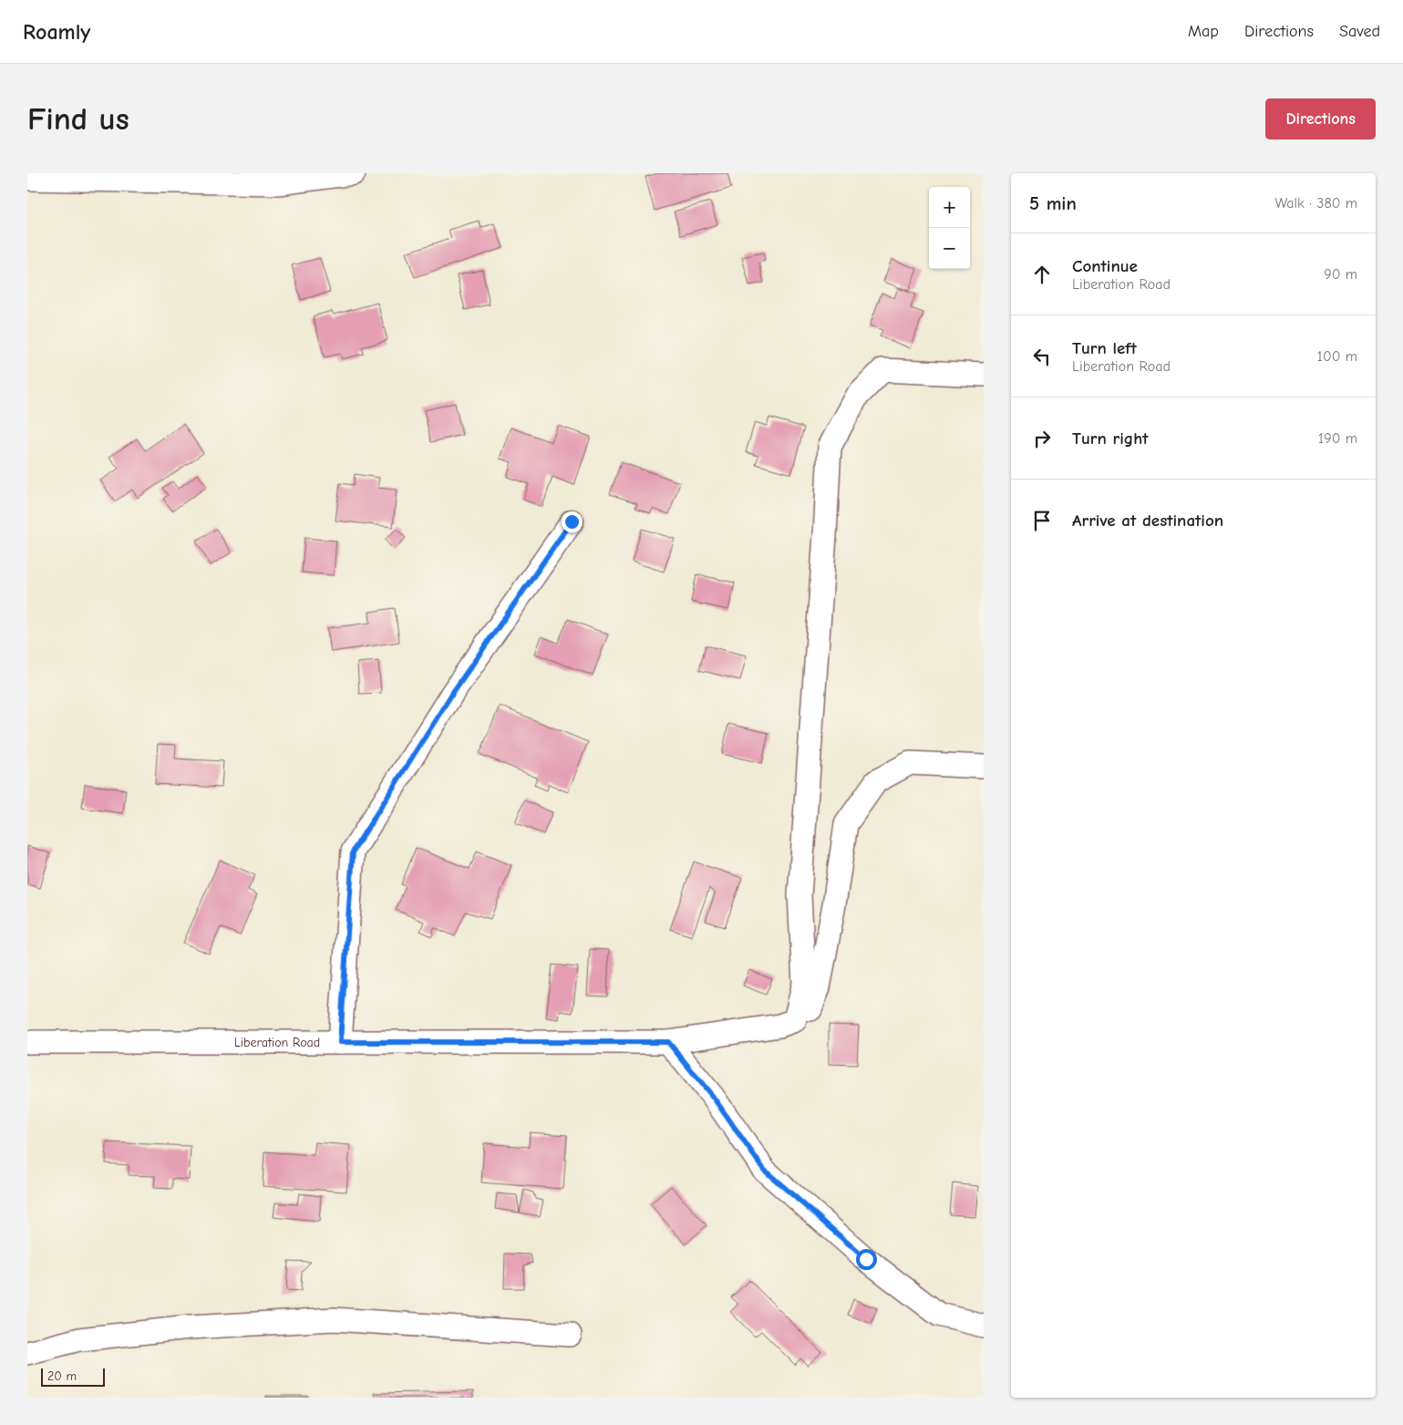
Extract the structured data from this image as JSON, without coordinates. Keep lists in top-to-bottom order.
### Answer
{
  "streets": {
    "street": ["Liberation Road"]
  },
  "scale_bar": "20 m",
  "page": {
    "header": "Roamly",
    "nav": ["Map", "Directions", "Saved"],
    "buttons": "Directions",
    "title": "Find us",
    "heading": ["5 min", "Walk · 380 m"],
    "map_buttons": ["+", "−"],
    "list": [
      ["Continue", "Liberation Road", "90 m"],
      ["Turn left", "Liberation Road", "100 m"],
      ["Turn right", "190 m"],
      "Arrive at destination"
    ],
    "scale": "20 m"
  }
}
